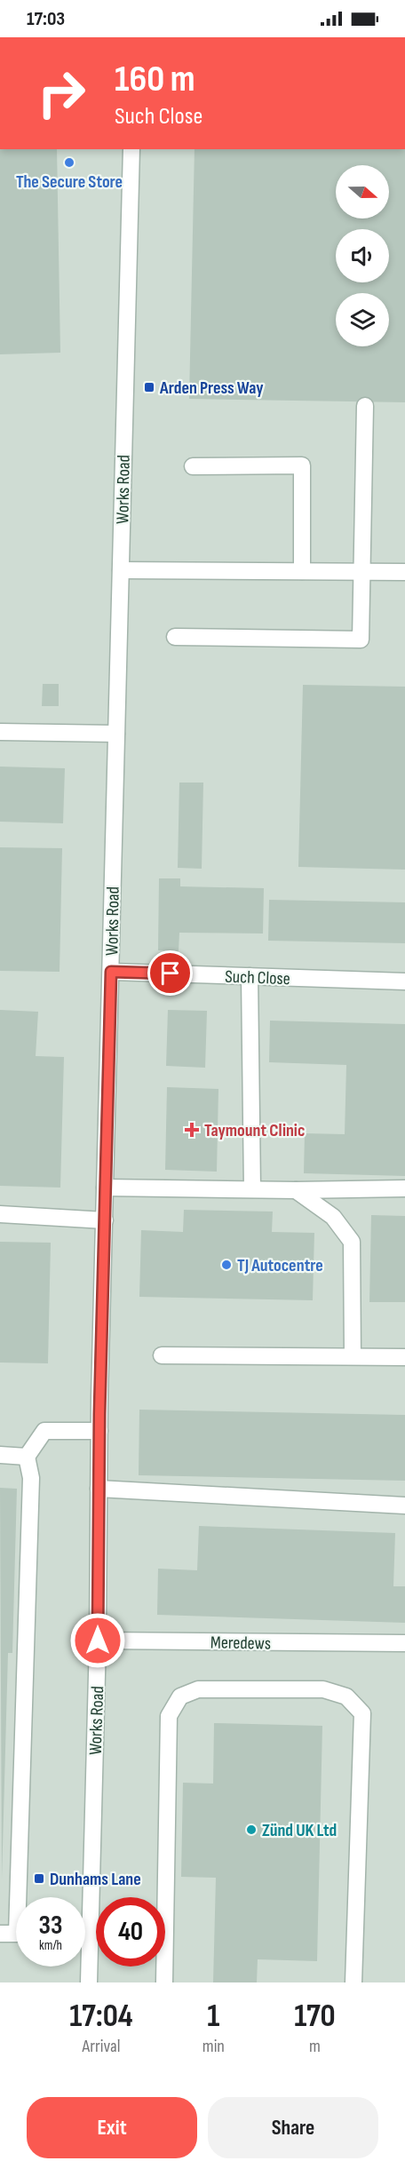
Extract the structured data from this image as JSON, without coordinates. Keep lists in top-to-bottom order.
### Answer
{
  "streets": {
    "street": ["Works Road", "Such Close", "Meredews"]
  },
  "crossings": [
    ["Works Road", "Such Close"],
    ["Works Road", "Meredews"]
  ],
  "places": {
    "other": ["The Secure Store", "TJ Autocentre", "Zünd UK Ltd"],
    "transit": ["Arden Press Way", "Dunhams Lane"],
    "health": ["Taymount Clinic"]
  },
  "north": "right",
  "page": {
    "status": "17:03",
    "turn": ["160 m", "Such Close"],
    "speed": "33 km/h",
    "limit": "40",
    "eta": [
      "17:04",
      "Arrival",
      "1",
      "min",
      "170",
      "m"
    ],
    "buttons": ["Exit", "Share"]
  }
}
